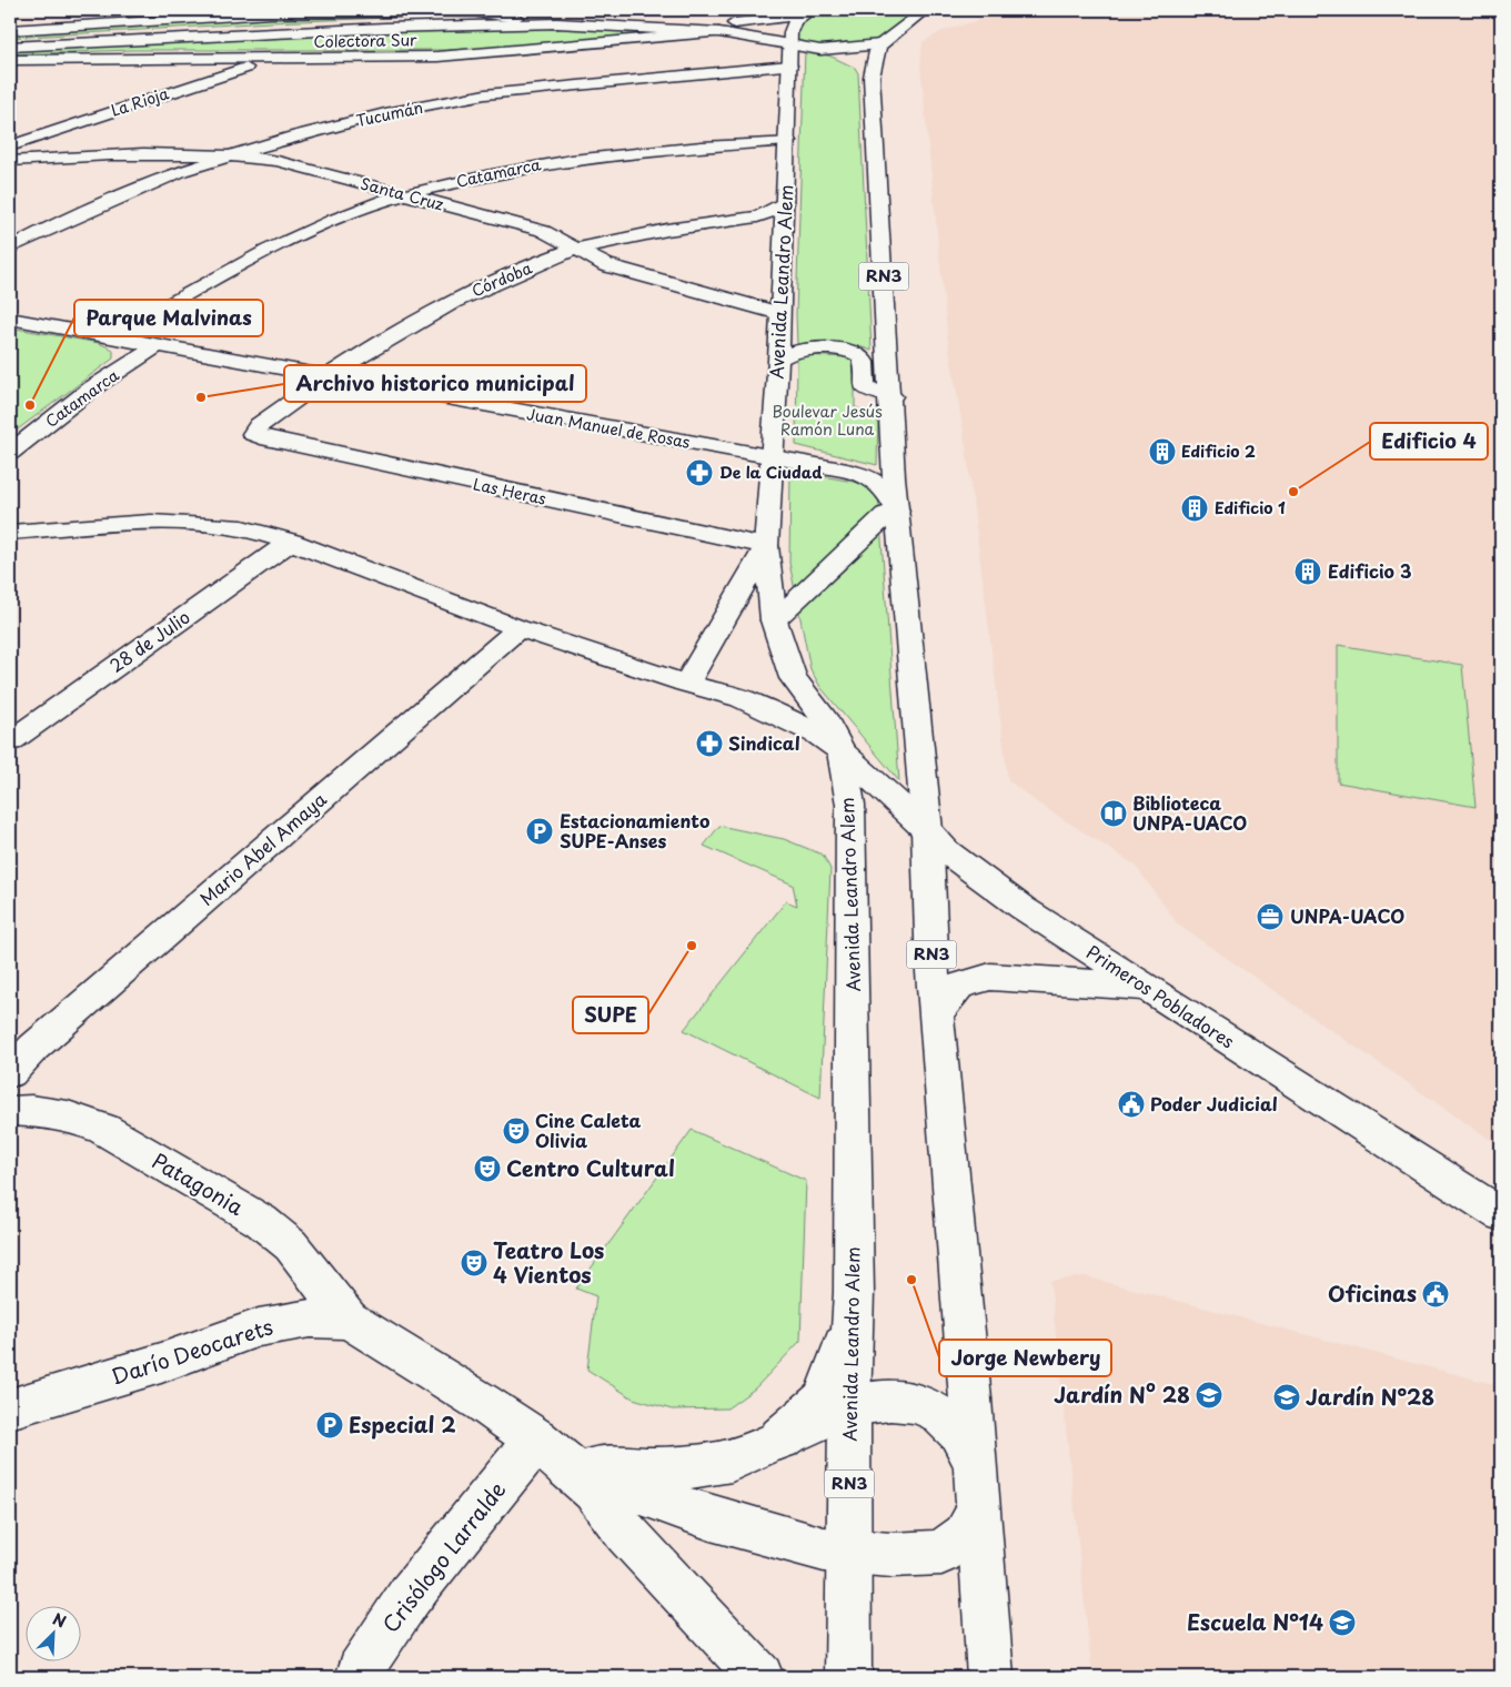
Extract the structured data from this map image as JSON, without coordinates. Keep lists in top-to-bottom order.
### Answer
{
  "streets": {
    "main road": [
      "Colectora Sur",
      "La Rioja",
      "Tucumán",
      "Catamarca",
      "Santa Cruz",
      "RN3",
      "Córdoba",
      "Avenida Leandro Alem",
      "Juan Manuel de Rosas",
      "Las Heras",
      "28 de Julio",
      "Mario Abel Amaya",
      "Primeros Pobladores",
      "Patagonia",
      "Darío Deocarets",
      "Crisólogo Larralde"
    ]
  },
  "crossings": [
    ["Colectora Sur", "La Rioja"],
    ["Tucumán", "Santa Cruz"],
    ["Tucumán", "Avenida Leandro Alem"],
    ["Catamarca", "Santa Cruz"],
    ["Catamarca", "Avenida Leandro Alem"],
    ["Catamarca", "Juan Manuel de Rosas"],
    ["Santa Cruz", "Córdoba"],
    ["Santa Cruz", "Avenida Leandro Alem"],
    ["RN3", "Avenida Leandro Alem"],
    ["RN3", "Juan Manuel de Rosas"],
    ["RN3", "Primeros Pobladores"],
    ["Córdoba", "Avenida Leandro Alem"],
    ["Córdoba", "Juan Manuel de Rosas"],
    ["Córdoba", "Las Heras"],
    ["Avenida Leandro Alem", "Juan Manuel de Rosas"],
    ["Avenida Leandro Alem", "Las Heras"],
    ["Avenida Leandro Alem", "Primeros Pobladores"],
    ["Patagonia", "Darío Deocarets"]
  ],
  "parks": ["Boulevar Jesús Ramón Luna"],
  "places": {
    "other": [
      "Archivo historico municipal",
      "Parque Malvinas",
      "Edificio 4",
      "SUPE",
      "Jorge Newbery"
    ],
    "building": ["Edificio 2", "Edificio 1", "Edificio 3"],
    "pharmacy": ["De la Ciudad", "Sindical"],
    "library": ["Biblioteca UNPA-UACO"],
    "parking": ["Estacionamiento SUPE-Anses", "Especial 2"],
    "office": ["UNPA-UACO"],
    "public building": ["Poder Judicial", "Oficinas"],
    "theatre": ["Cine Caleta Olivia", "Centro Cultural", "Teatro Los 4 Vientos"],
    "school or university": ["Jardín Nº 28", "Jardín N°28", "Escuela N°14"]
  },
  "north": "top right"
}
